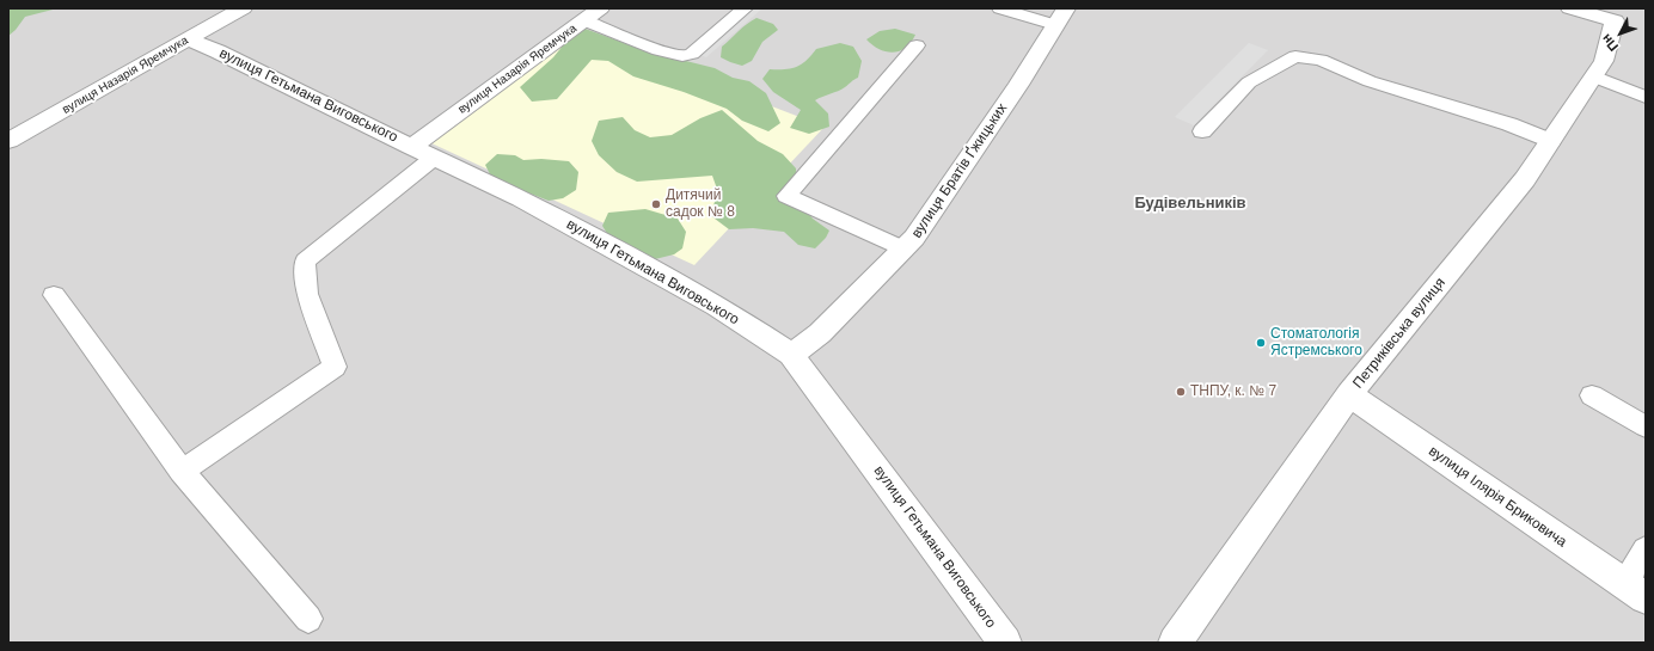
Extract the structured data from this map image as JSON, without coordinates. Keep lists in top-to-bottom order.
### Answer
{
  "streets": {
    "street": [
      "вулиця Назарія Яремчука",
      "вулиця Гетьмана Виговського",
      "вулиця Братів Ґжицьких",
      "Петриківська вулиця",
      "вулиця Ілярія Бриковича"
    ]
  },
  "crossings": [
    ["вулиця Назарія Яремчука", "вулиця Гетьмана Виговського"],
    ["вулиця Гетьмана Виговського", "вулиця Братів Ґжицьких"],
    ["Петриківська вулиця", "вулиця Ілярія Бриковича"]
  ],
  "districts": ["Будівельників"],
  "places": ["Дитячий садок № 8", "Стоматологія Ястремського", "ТНПУ, к. № 7"],
  "north": "bottom left"
}
